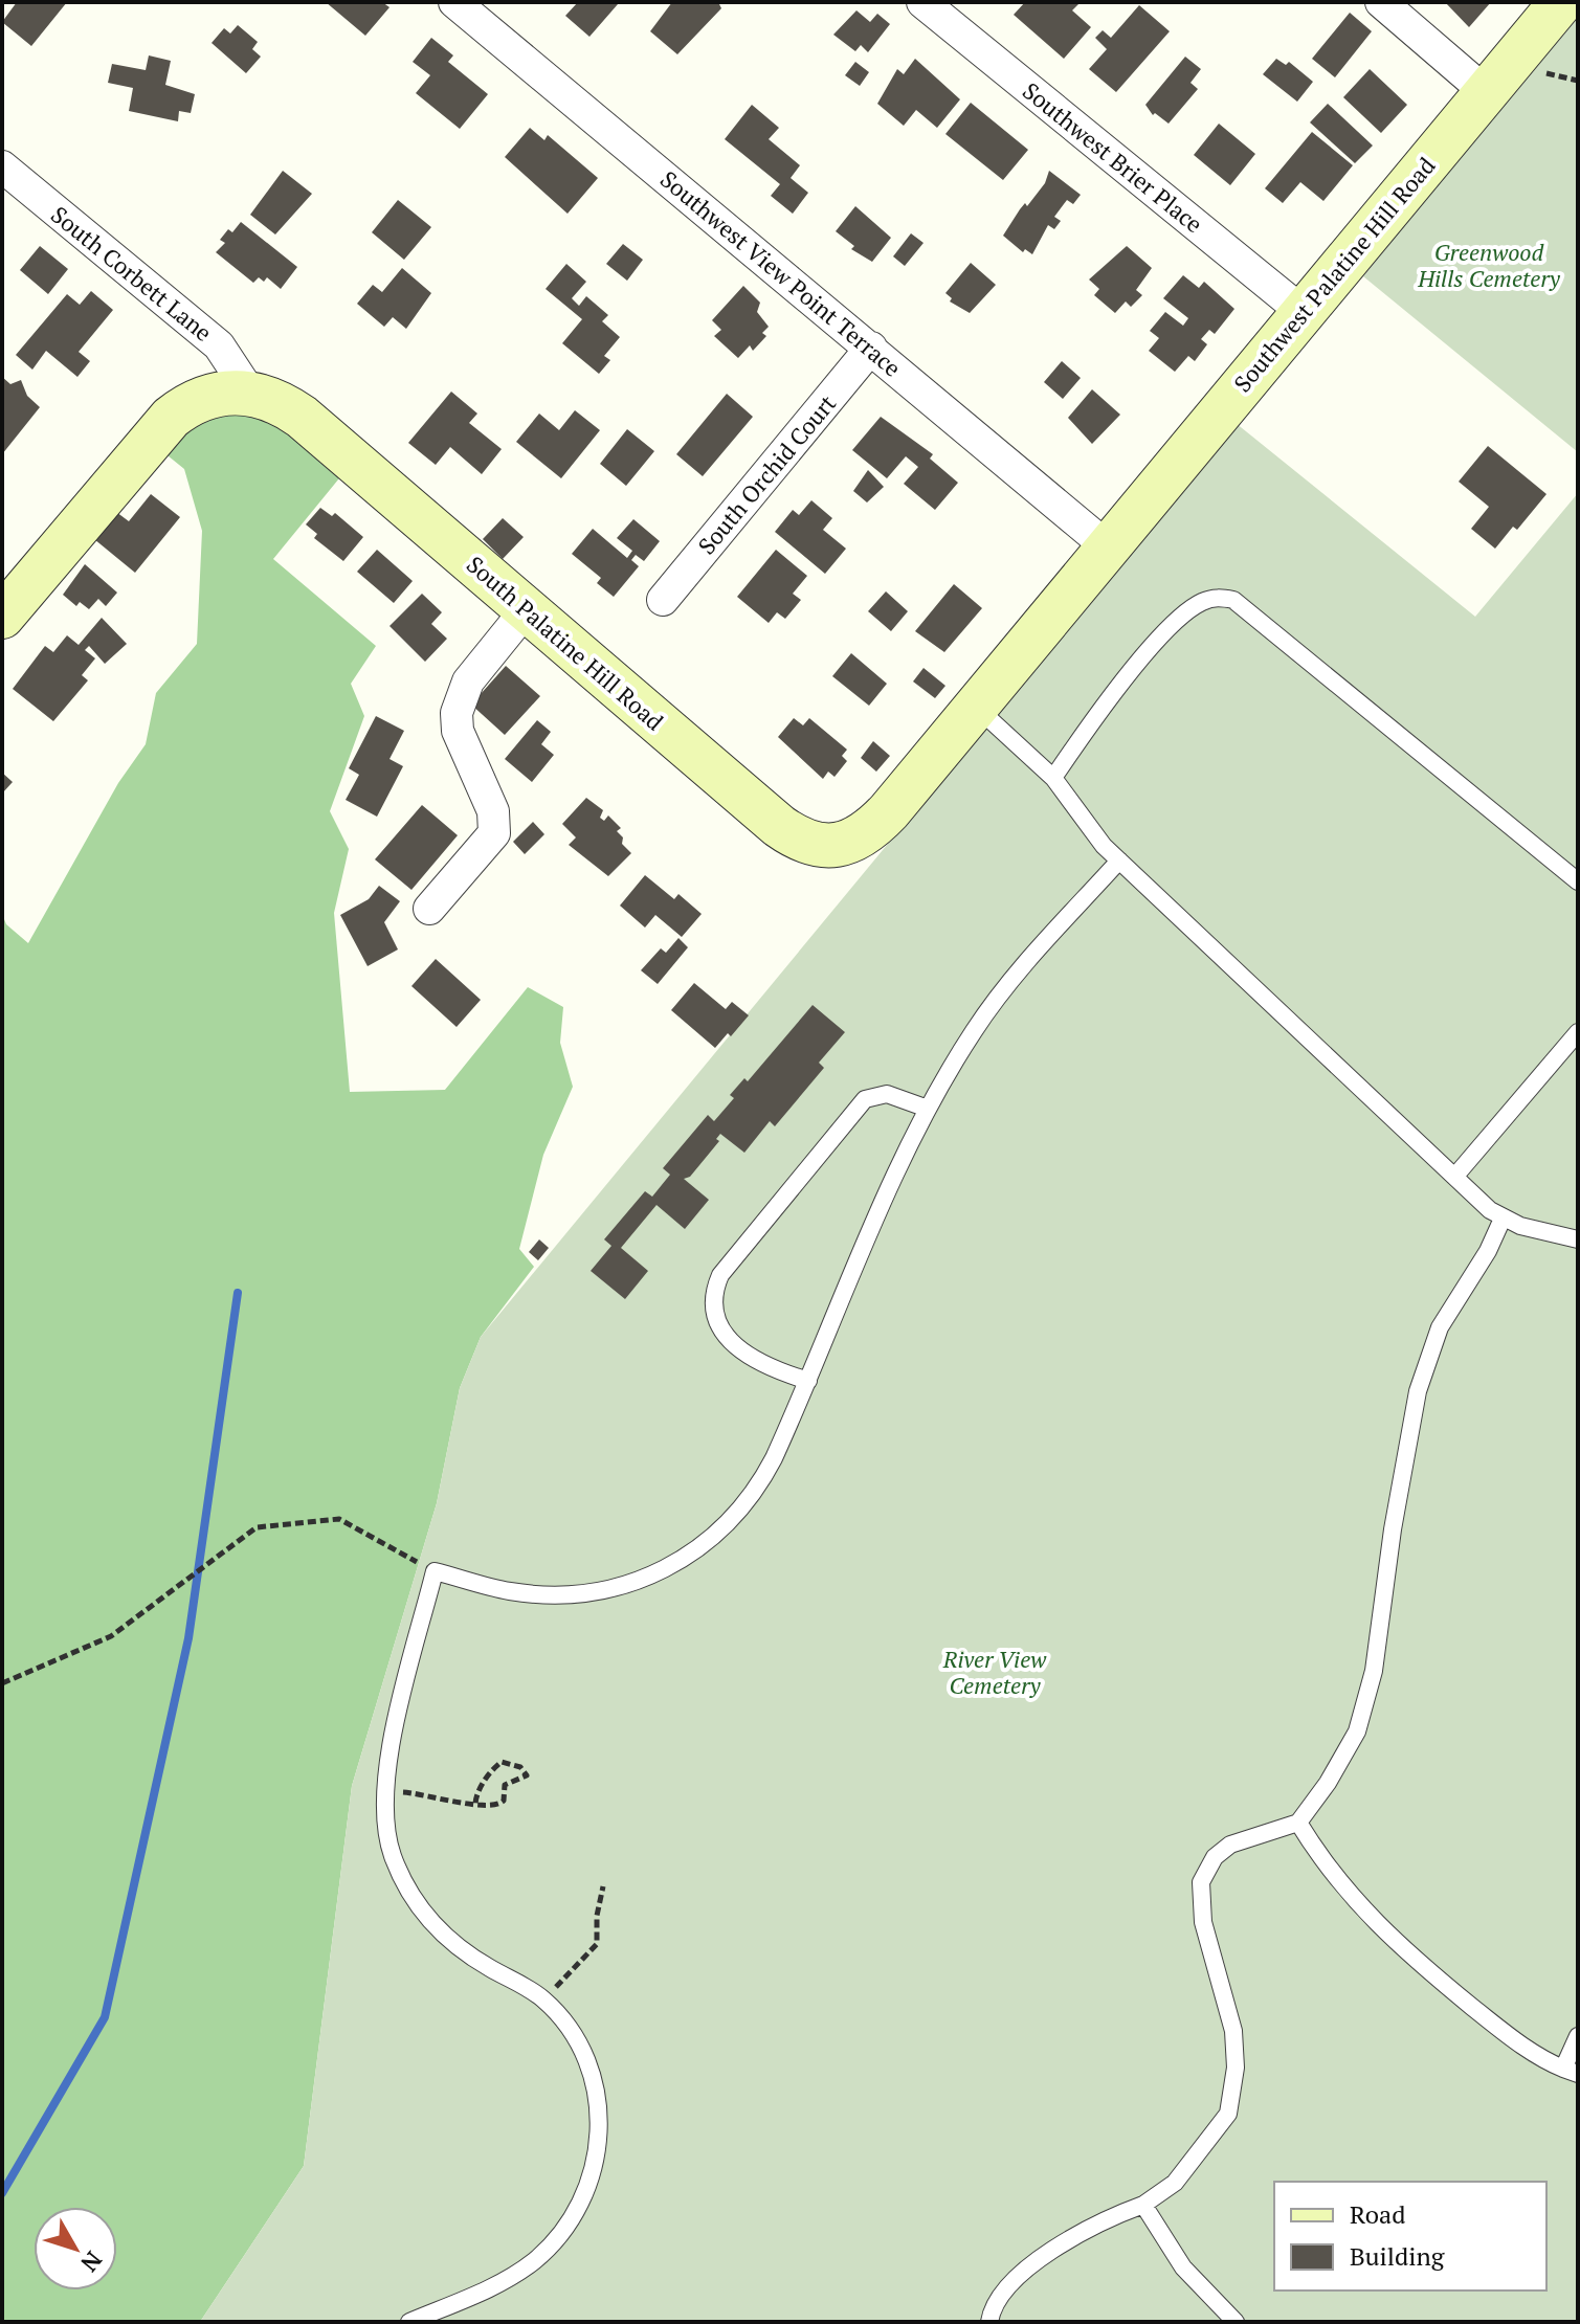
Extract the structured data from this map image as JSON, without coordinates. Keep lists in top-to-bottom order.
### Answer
{
  "streets": {
    "street": [
      "Southwest Brier Place",
      "South Corbett Lane",
      "Southwest View Point Terrace",
      "Southwest Palatine Hill Road",
      "South Orchid Court",
      "South Palatine Hill Road"
    ]
  },
  "crossings": [
    ["Southwest Brier Place", "Southwest Palatine Hill Road"],
    ["South Corbett Lane", "South Palatine Hill Road"],
    ["Southwest View Point Terrace", "Southwest Palatine Hill Road"],
    ["Southwest View Point Terrace", "South Orchid Court"],
    ["Southwest View Point Terrace", "South Palatine Hill Road"],
    ["Southwest Palatine Hill Road", "South Palatine Hill Road"]
  ],
  "parks": ["Greenwood Hills Cemetery", "River View Cemetery"],
  "legend": ["Road", "Building"],
  "north": "bottom right"
}
